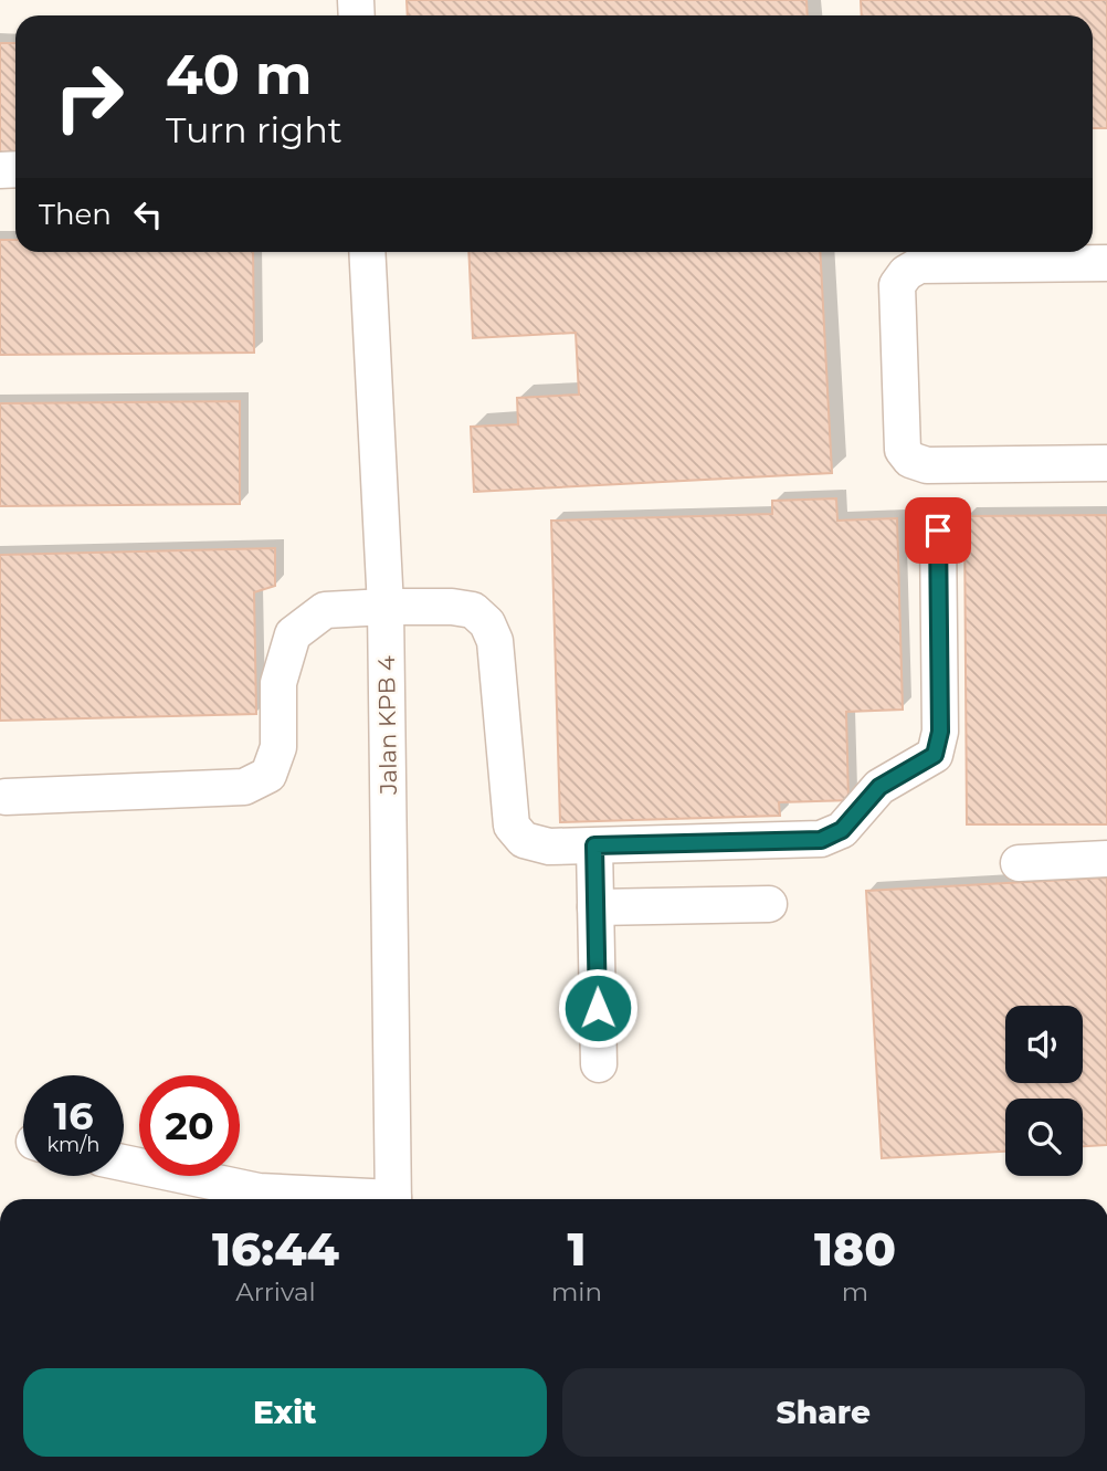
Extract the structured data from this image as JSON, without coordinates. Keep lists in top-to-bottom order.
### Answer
{
  "streets": {
    "street": ["Jalan KPB 4"]
  },
  "page": {
    "turn": ["40 m", "Turn right"],
    "then": "Then",
    "speed": "16 km/h",
    "limit": "20",
    "eta": [
      "16:44",
      "Arrival",
      "1",
      "min",
      "180",
      "m"
    ],
    "buttons": ["Exit", "Share"]
  }
}
